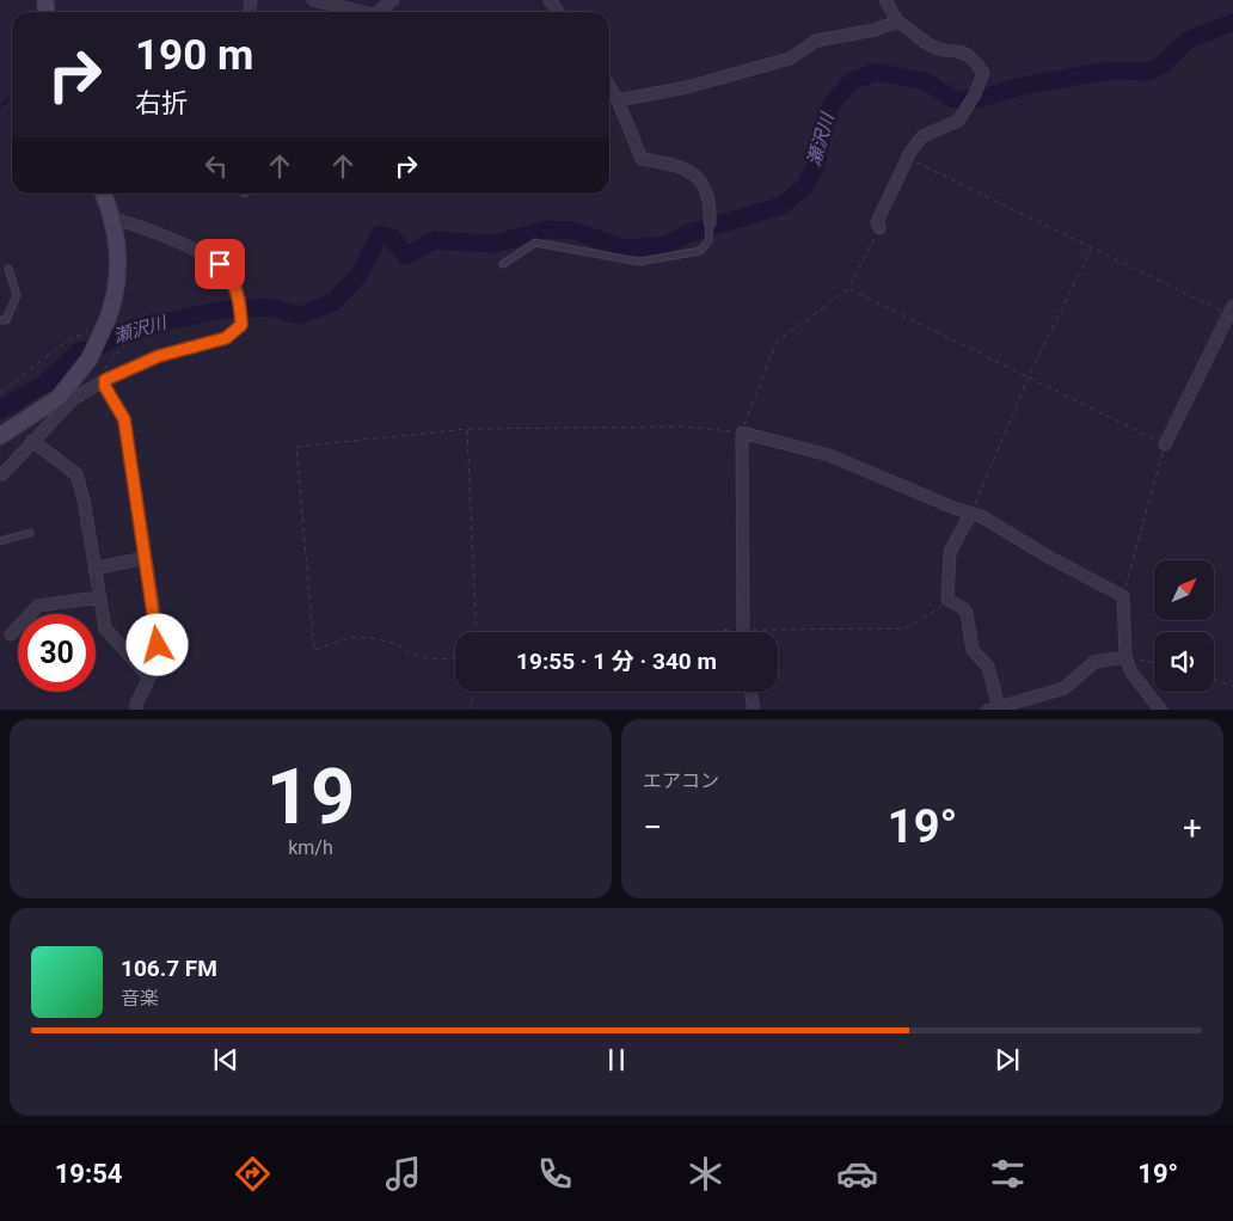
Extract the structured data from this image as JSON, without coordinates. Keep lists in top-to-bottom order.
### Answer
{
  "water": ["瀬沢川"],
  "north": "top right",
  "page": {
    "turn": ["190 m", "右折"],
    "limit": "30",
    "trip": "19:55 · 1 分 · 340 m",
    "tile": [
      ["19", "km/h"],
      "エアコン"
    ],
    "heat": ["−", "19°", "+"],
    "song": ["106.7 FM", "音楽"],
    "tabs": ["19:54", "19°"]
  }
}
